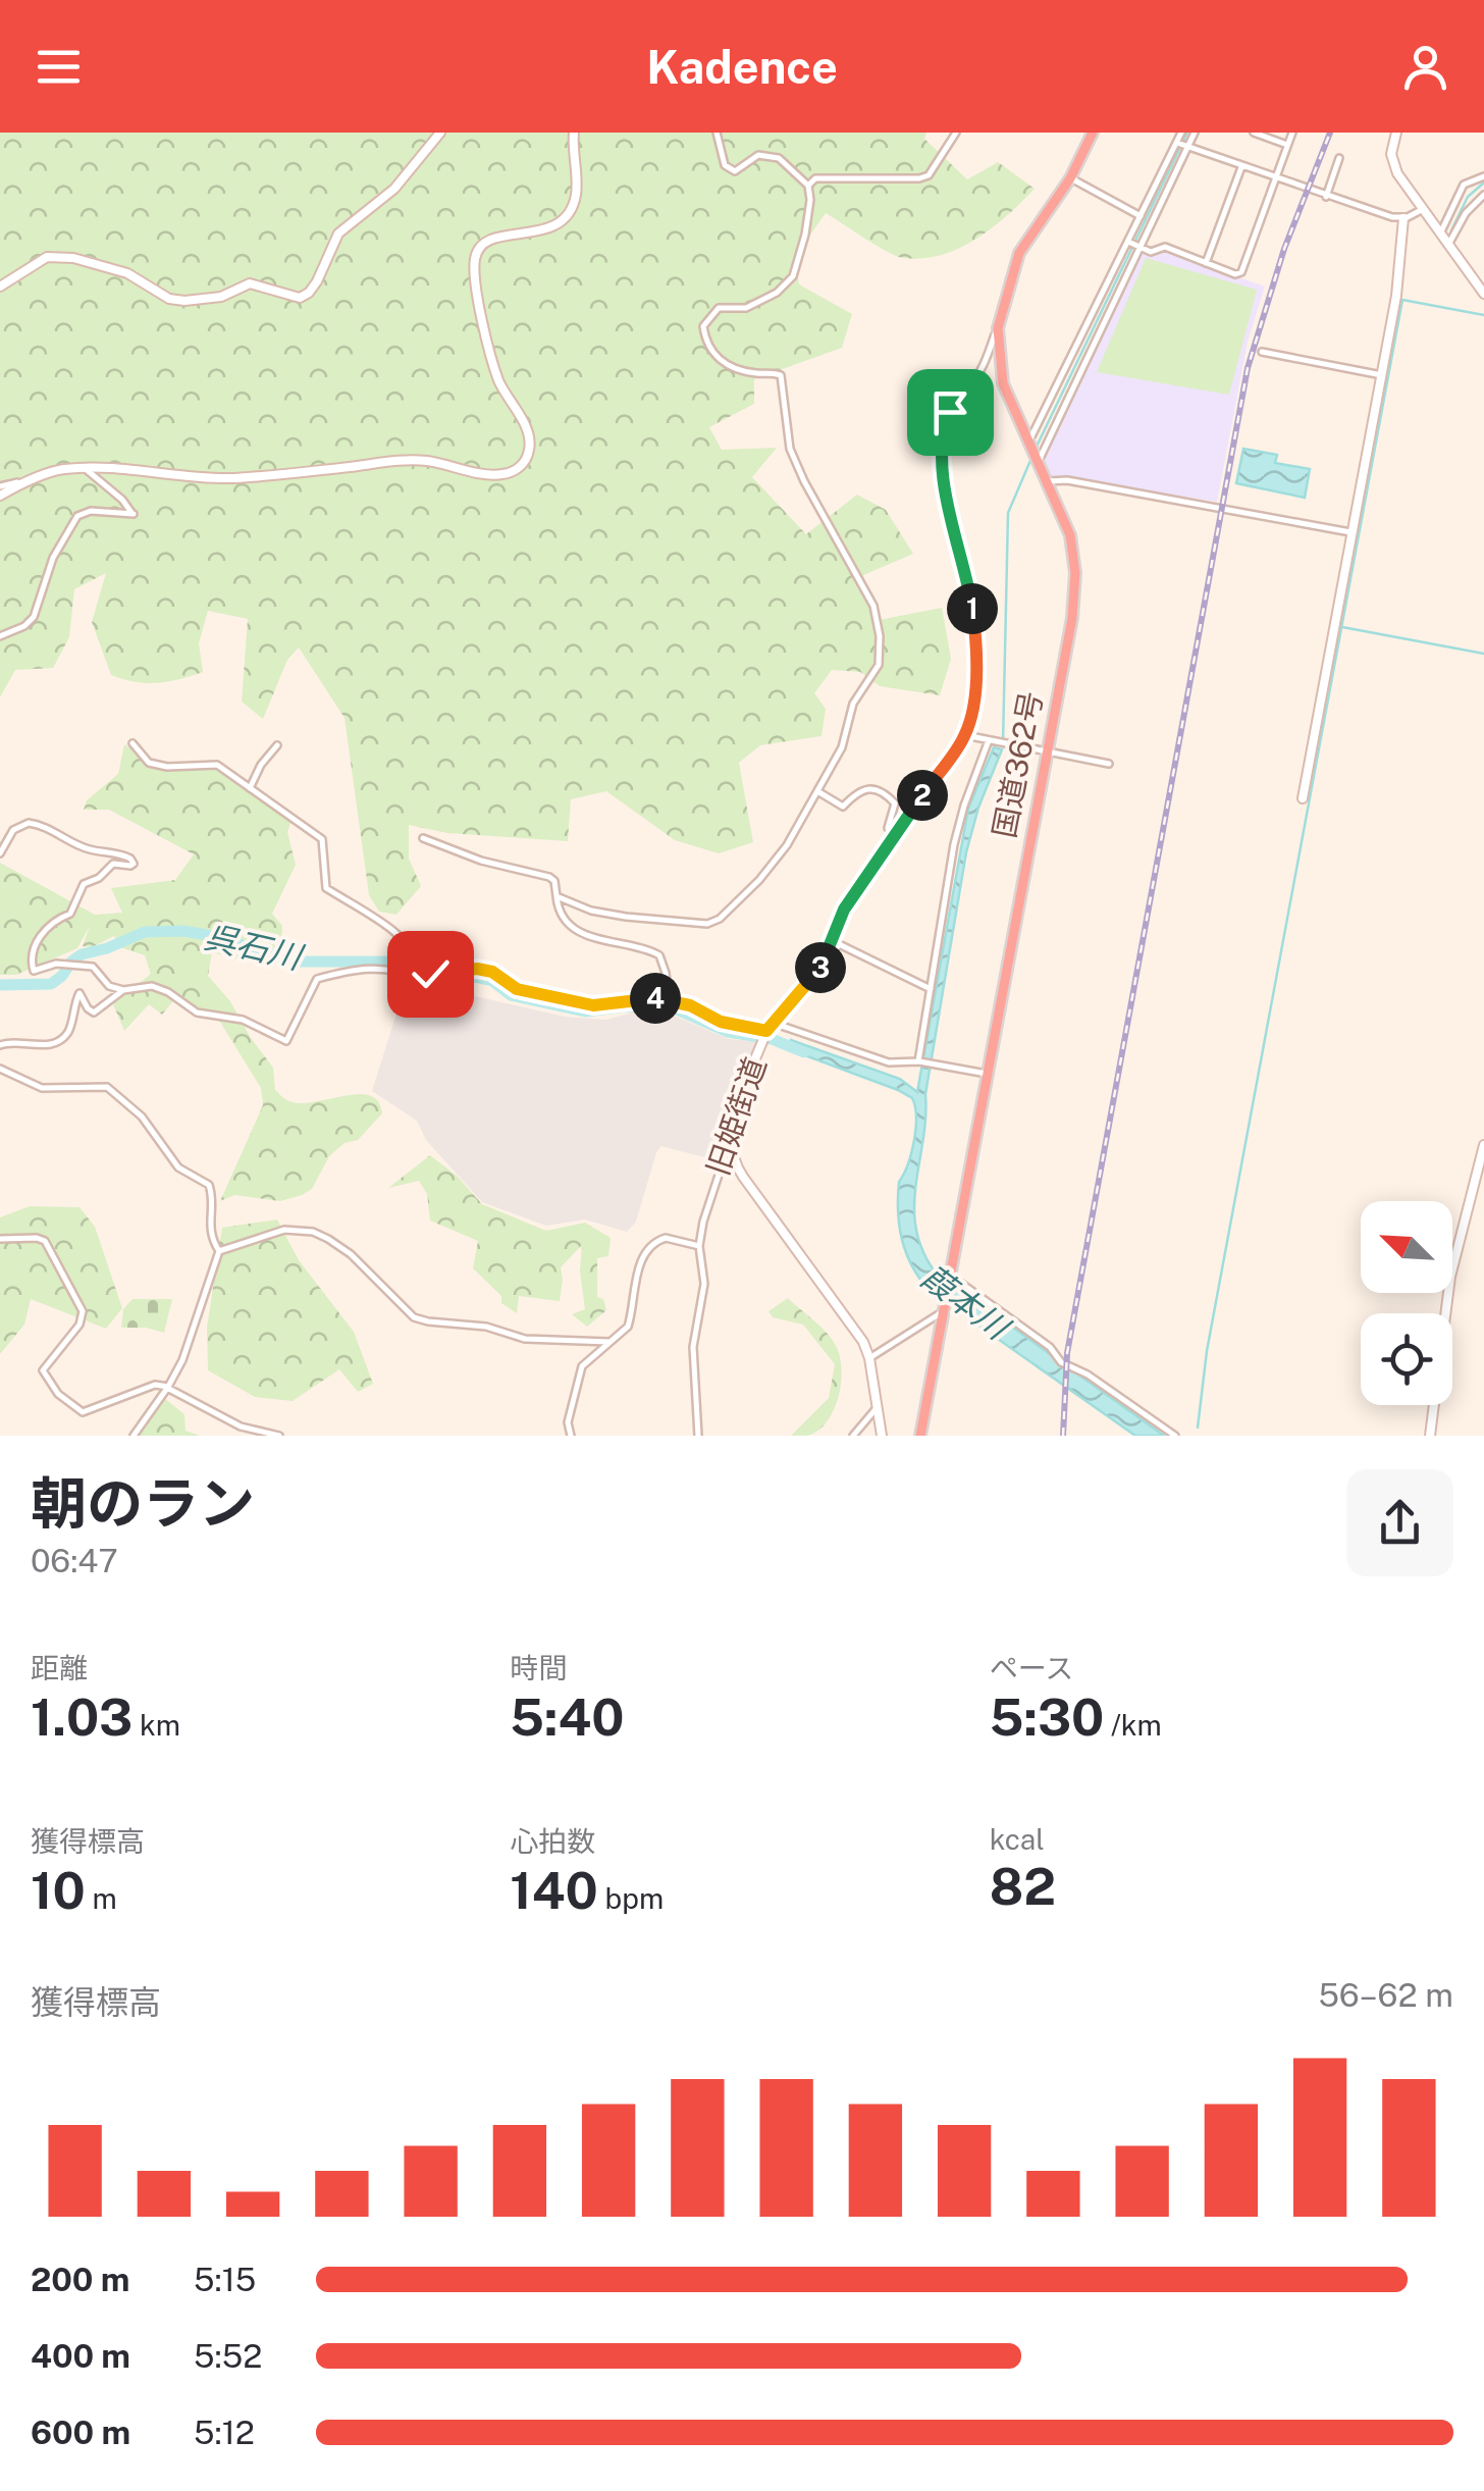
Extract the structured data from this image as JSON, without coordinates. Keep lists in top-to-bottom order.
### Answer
{
  "streets": {
    "highway": ["国道362号"],
    "street": ["旧姫街道"]
  },
  "crossings": [
    ["国道362号", "旧姫街道"]
  ],
  "water": ["呉石川", "葭本川"],
  "north": "top left",
  "page": {
    "header": "Kadence",
    "pins": [
      "1",
      "2",
      "3",
      "4"
    ],
    "heading": ["朝のラン", "06:47"],
    "stats": [
      ["距離", "1.03 km"],
      ["時間", "5:40"],
      ["ペース", "5:30 /km"],
      ["獲得標高", "10 m"],
      ["心拍数", "140 bpm"],
      ["kcal", "82"]
    ],
    "chart": ["獲得標高", "56–62 m"],
    "list": [
      {
        "name": "200 m",
        "note": "5:15"
      },
      {
        "name": "400 m",
        "note": "5:52"
      },
      {
        "name": "600 m",
        "note": "5:12"
      }
    ]
  }
}
